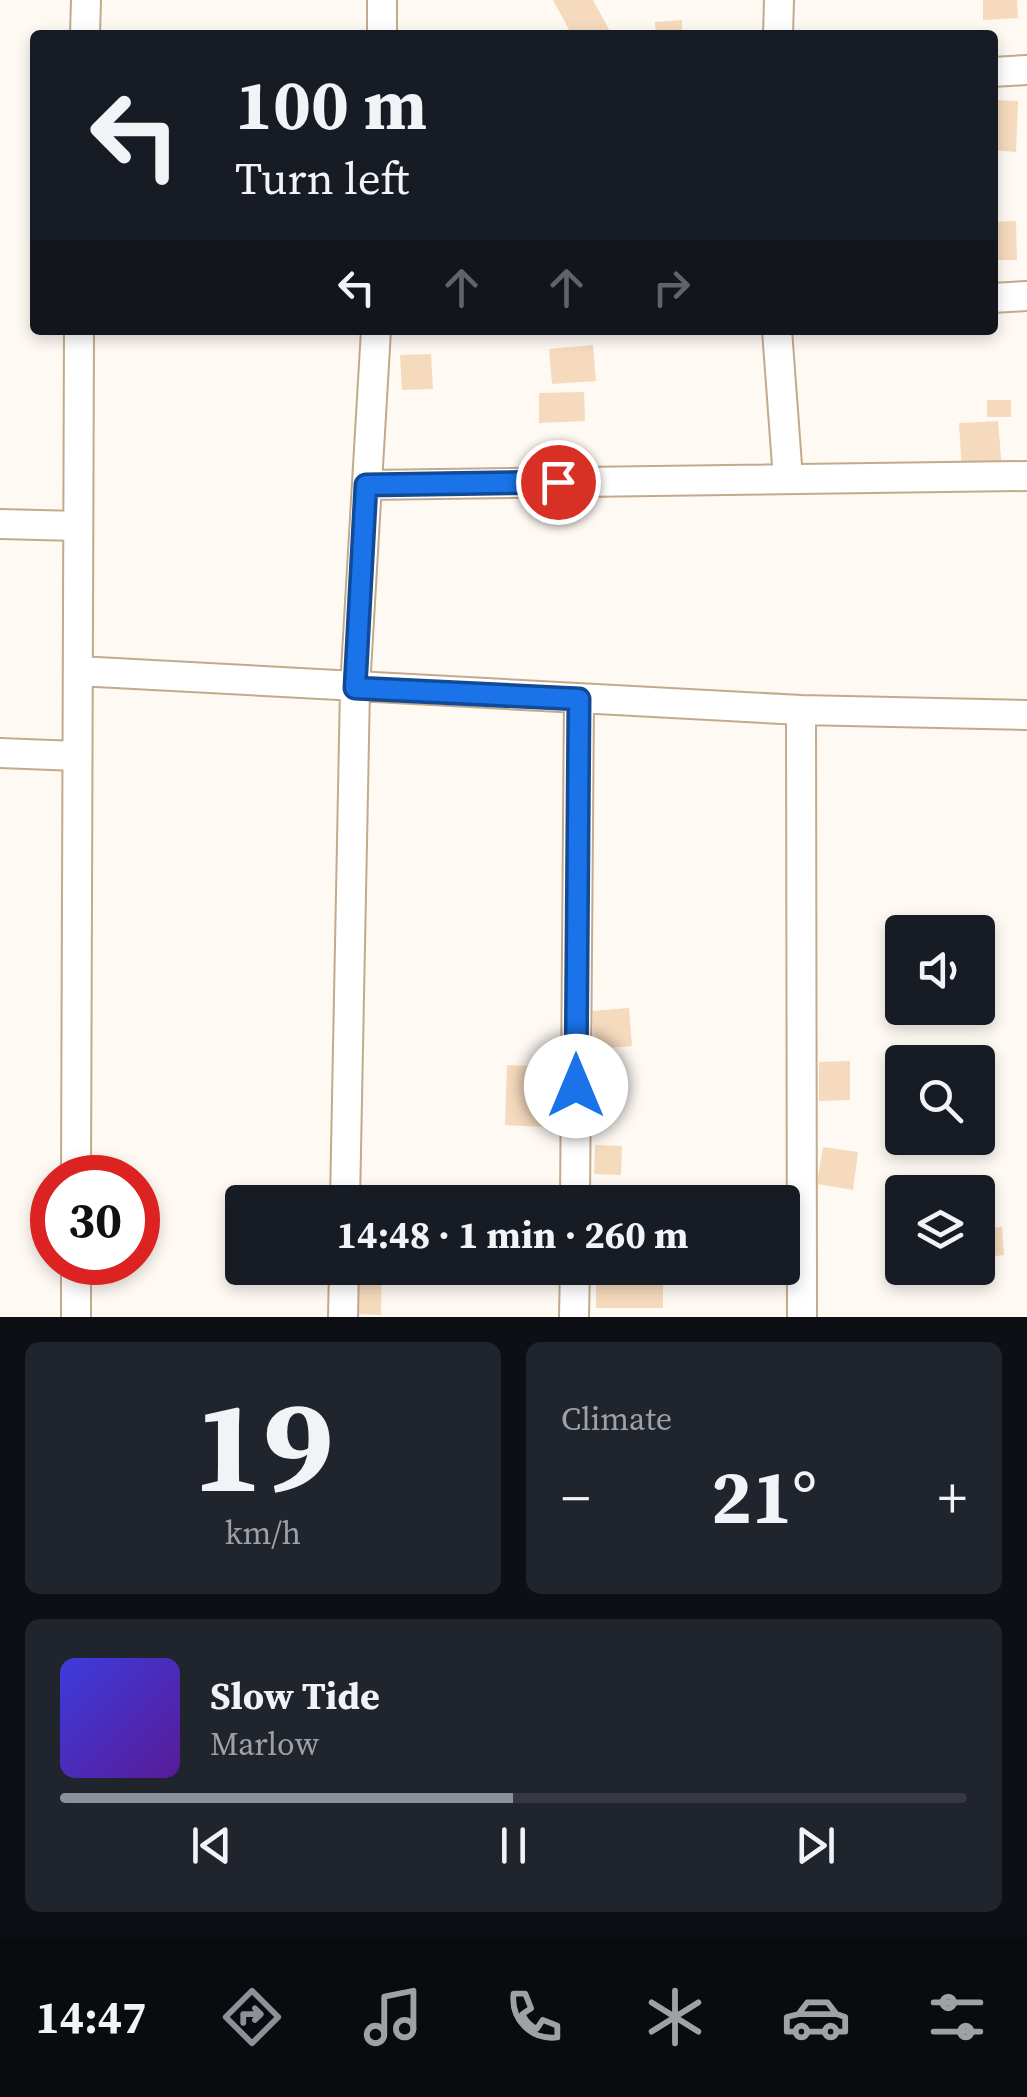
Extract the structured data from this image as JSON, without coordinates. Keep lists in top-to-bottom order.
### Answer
{
  "page": {
    "turn": ["100 m", "Turn left"],
    "limit": "30",
    "trip": "14:48 · 1 min · 260 m",
    "tile": [
      ["19", "km/h"],
      "Climate"
    ],
    "heat": ["−", "21°", "+"],
    "song": ["Slow Tide", "Marlow"],
    "tabs": "14:47"
  }
}
